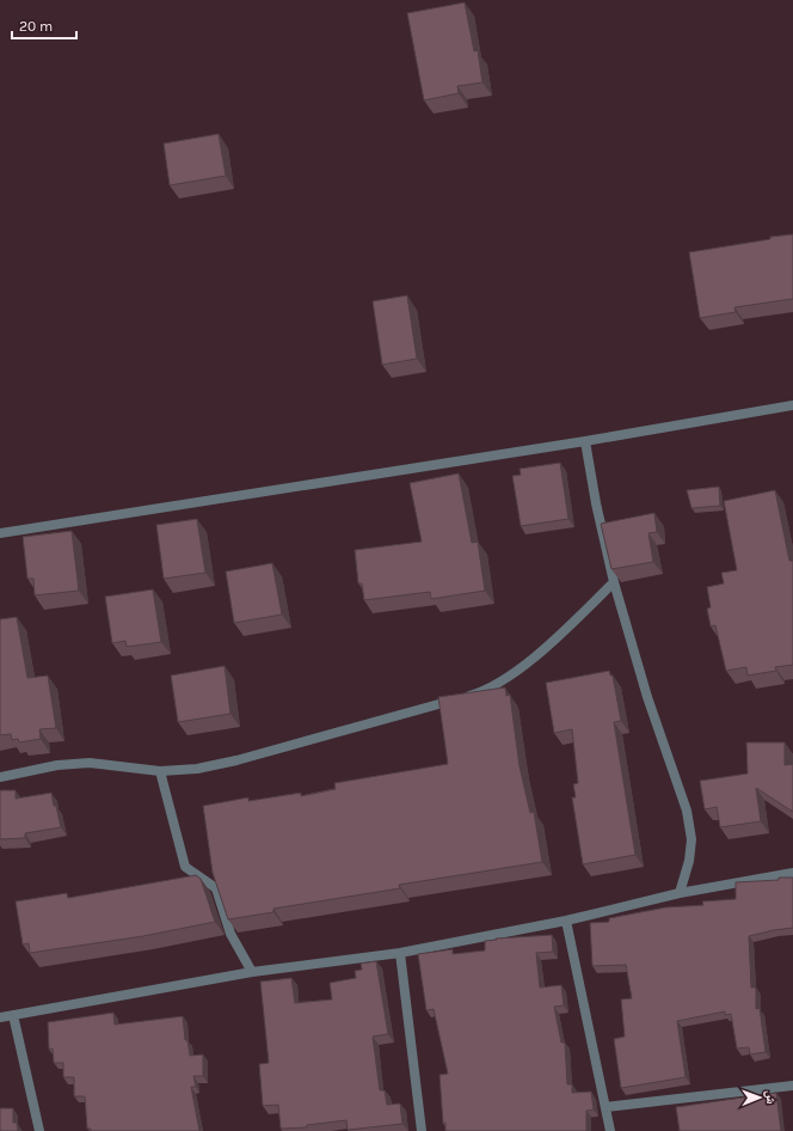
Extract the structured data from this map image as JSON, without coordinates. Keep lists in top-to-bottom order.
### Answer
{
  "scale_bar": "20 m",
  "north": "right"
}
